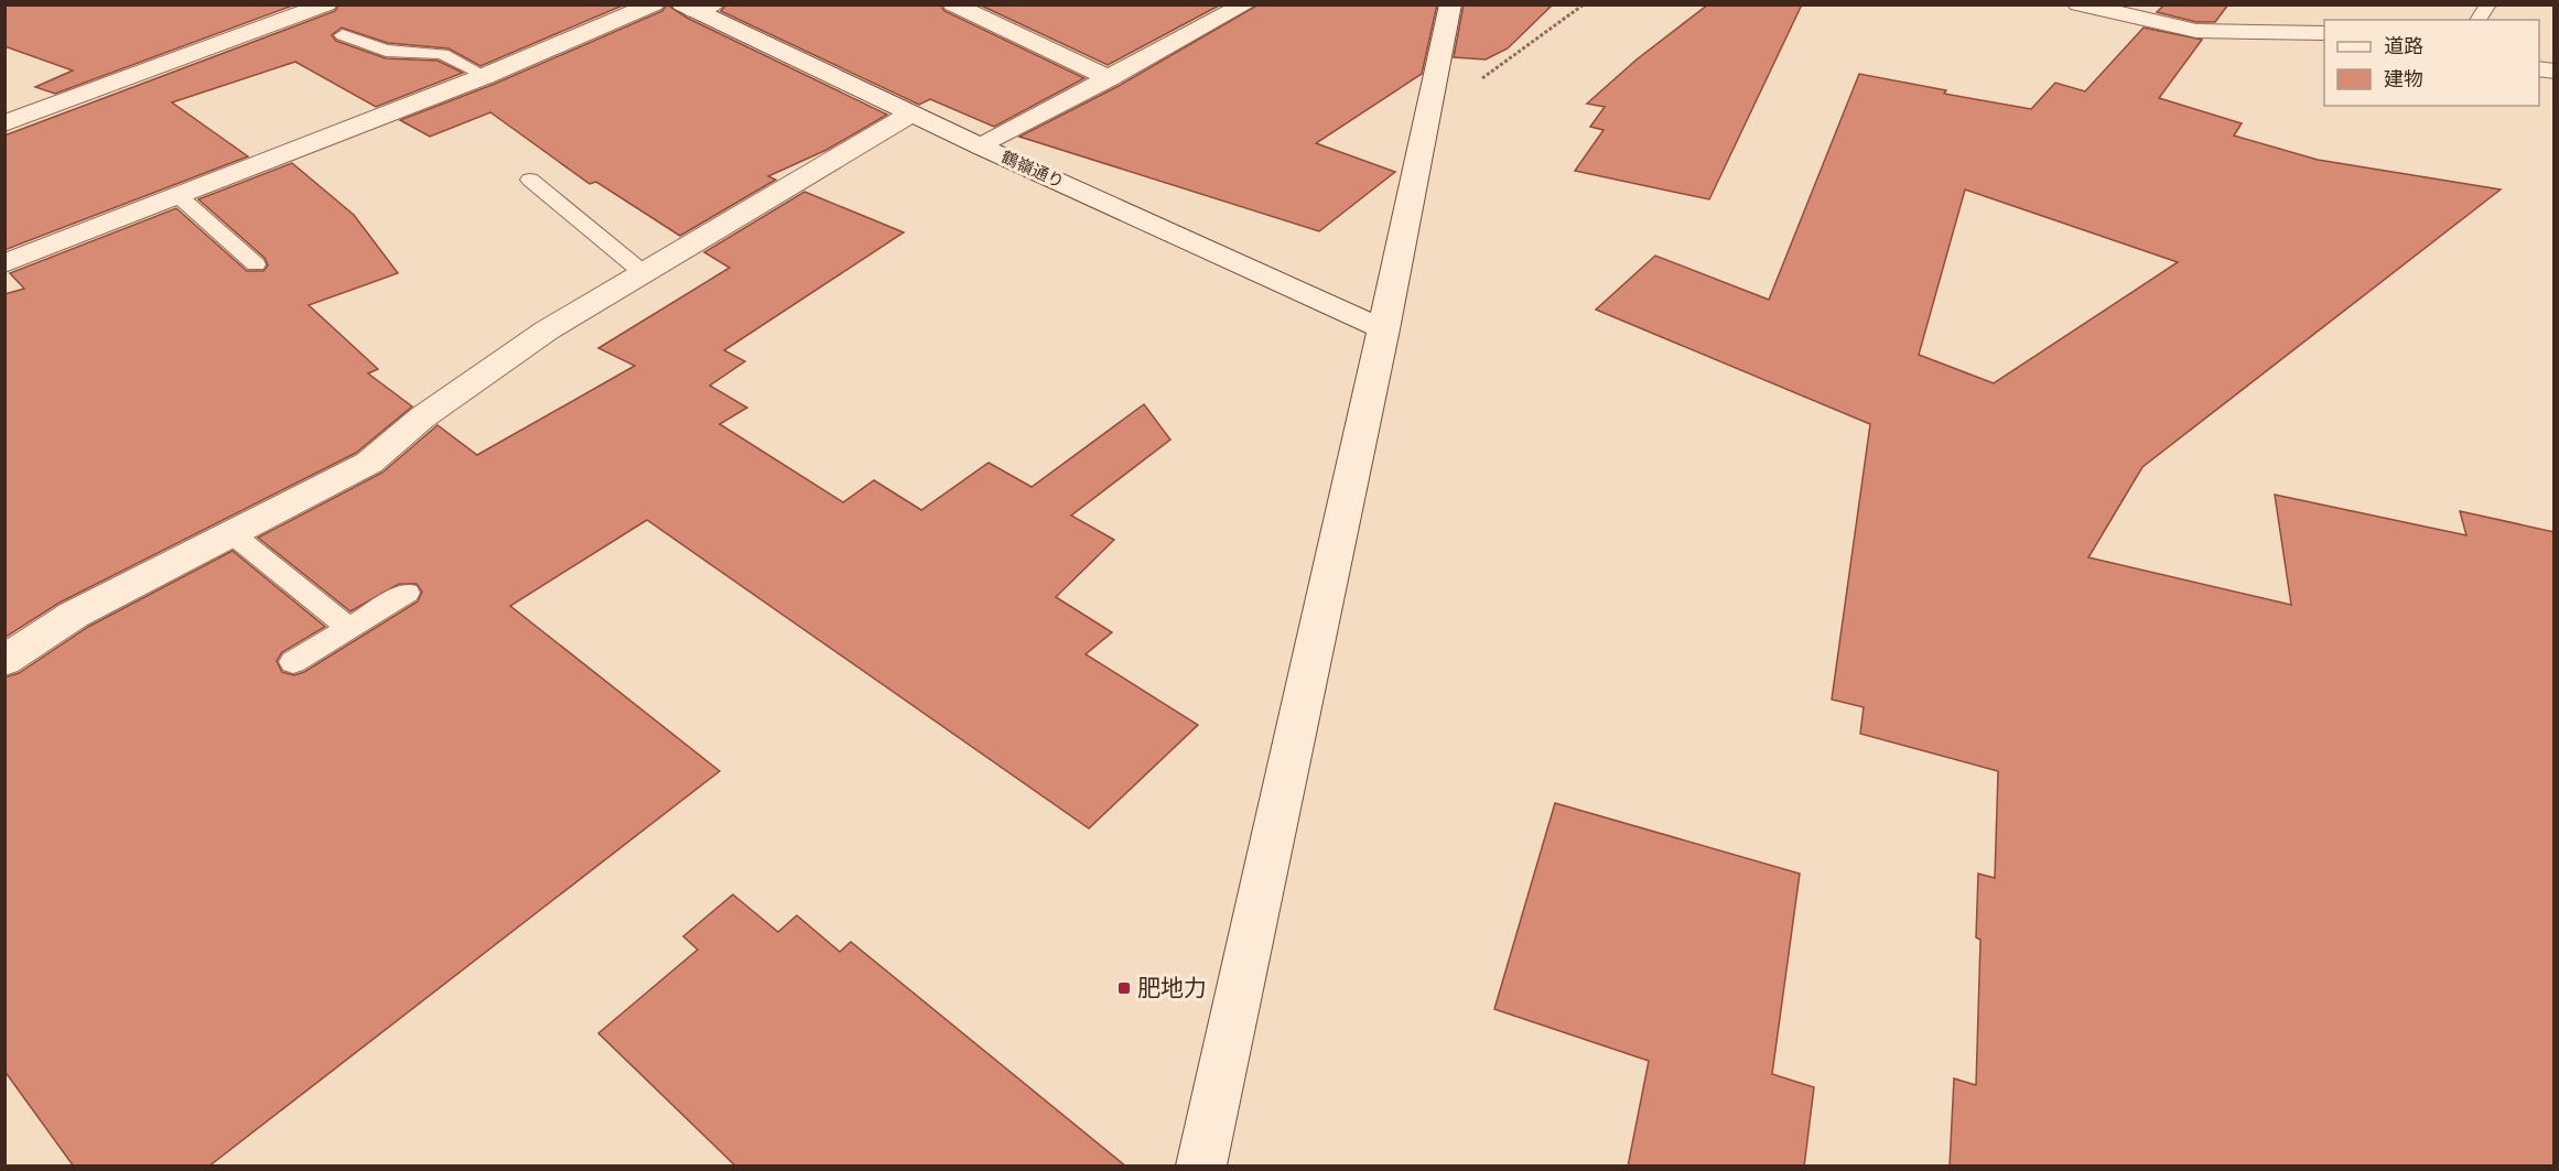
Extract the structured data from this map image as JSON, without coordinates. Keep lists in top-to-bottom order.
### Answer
{
  "streets": {
    "street": ["鶴嶺通り"]
  },
  "places": {
    "transit": ["肥地力"]
  },
  "legend": ["道路", "建物"]
}
